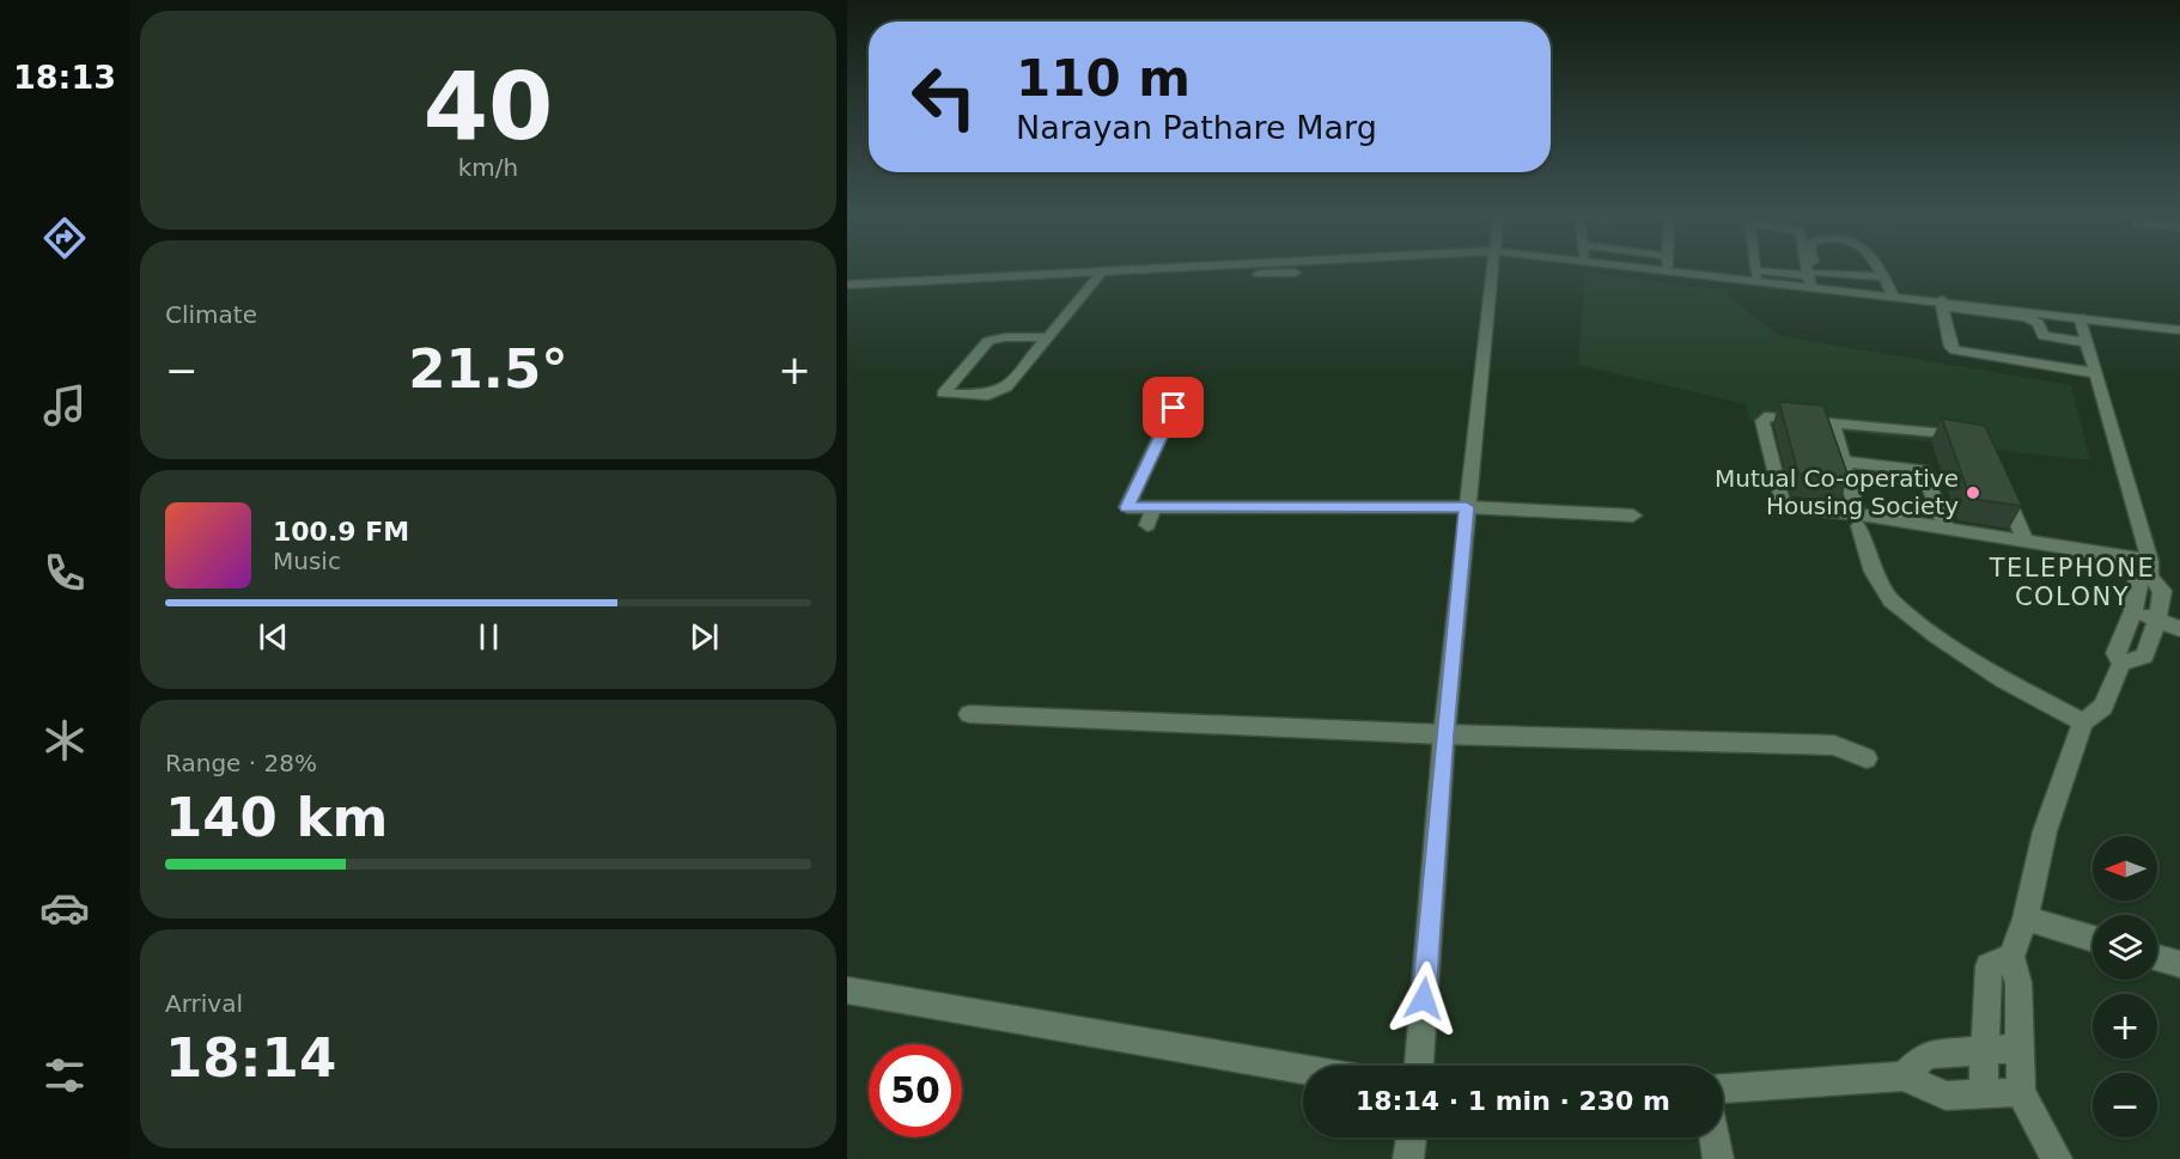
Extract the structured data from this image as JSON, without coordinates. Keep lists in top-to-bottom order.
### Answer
{
  "districts": ["TELEPHONE COLONY"],
  "places": ["Mutual Co-operative Housing Society"],
  "north": "left",
  "page": {
    "tabs": "18:13",
    "tile": [
      ["40", "km/h"],
      "Climate",
      ["Range · 28%", "140 km"],
      ["Arrival", "18:14"]
    ],
    "turn": ["110 m", "Narayan Pathare Marg"],
    "heat": ["−", "21.5°", "+"],
    "song": ["100.9 FM", "Music"],
    "map_buttons": ["+", "−"],
    "limit": "50",
    "trip": "18:14 · 1 min · 230 m"
  }
}
